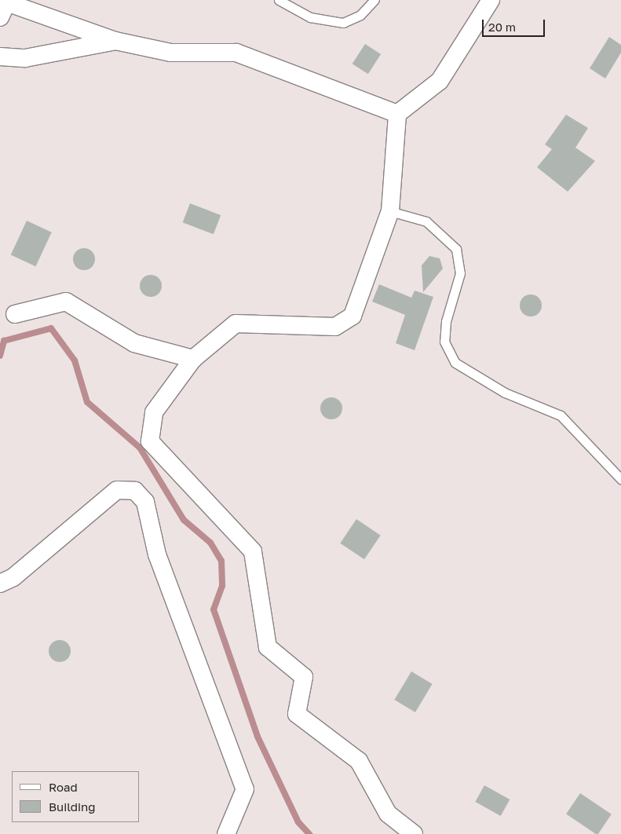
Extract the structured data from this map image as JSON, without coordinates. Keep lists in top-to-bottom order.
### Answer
{
  "legend": ["Road", "Building"],
  "scale_bar": "20 m"
}
